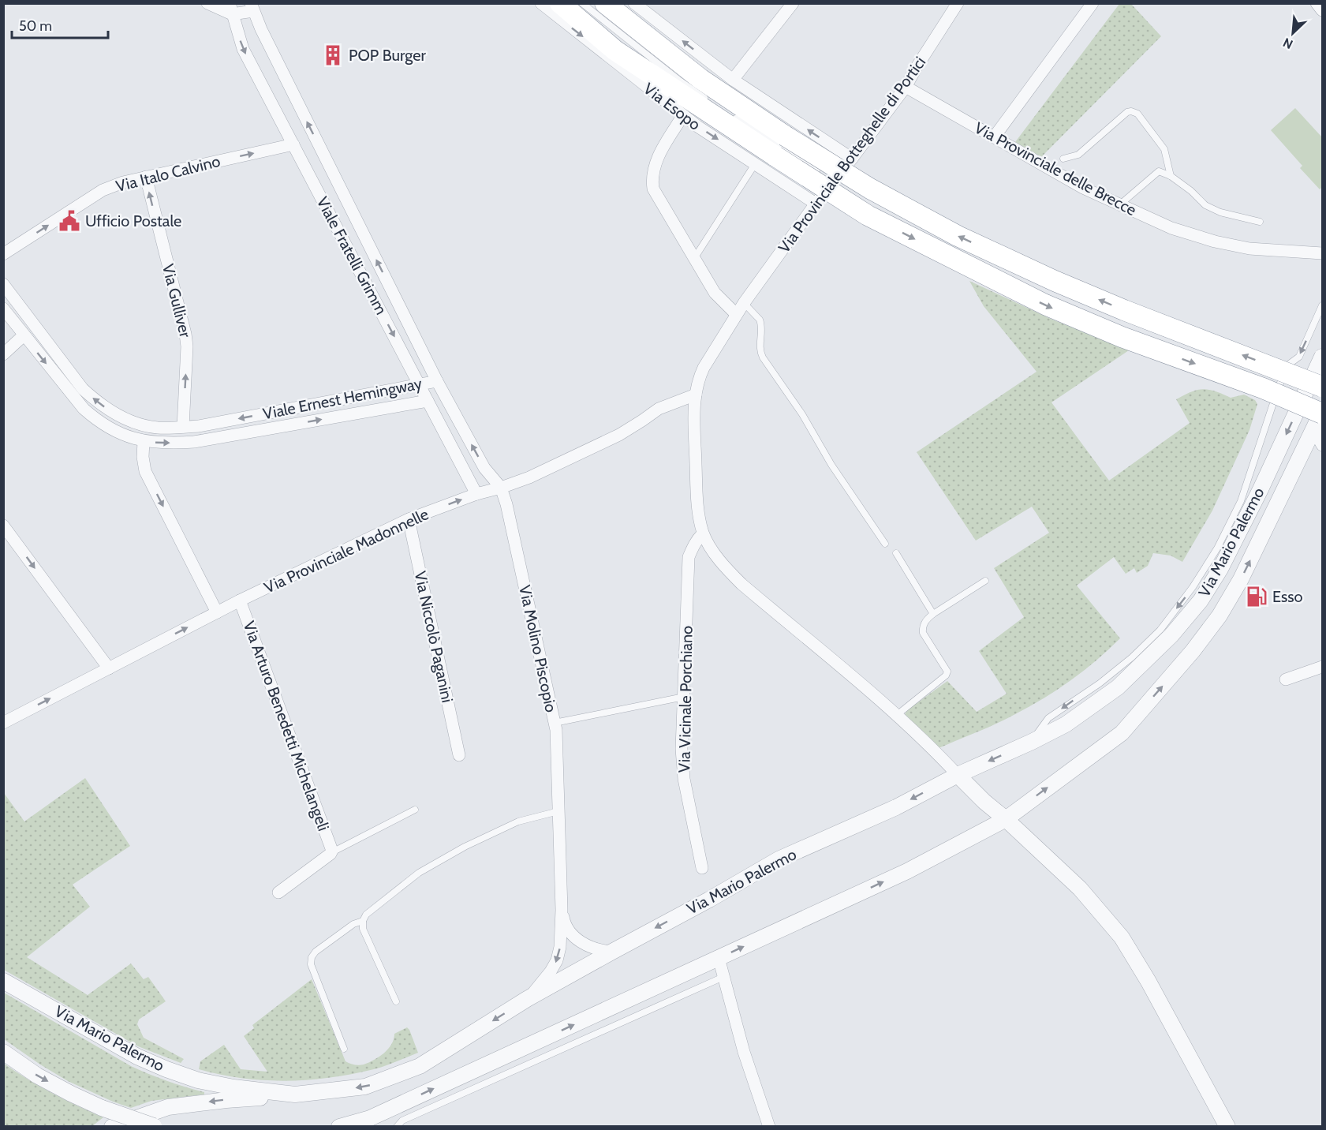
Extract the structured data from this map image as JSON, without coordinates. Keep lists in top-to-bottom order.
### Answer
{
  "streets": {
    "street": [
      "Via Esopo",
      "Via Provinciale Botteghelle di Portici",
      "Via Provinciale delle Brecce",
      "Via Italo Calvino",
      "Viale Fratelli Grimm",
      "Via Gulliver",
      "Viale Ernest Hemingway",
      "Via Mario Palermo",
      "Via Provinciale Madonnelle",
      "Via Niccolò Paganini",
      "Via Molino Piscopio",
      "Via Vicinale Porchiano",
      "Via Arturo Benedetti Michelangeli"
    ]
  },
  "crossings": [
    ["Via Esopo", "Via Provinciale Botteghelle di Portici"],
    ["Via Provinciale Botteghelle di Portici", "Via Provinciale delle Brecce"],
    ["Via Provinciale Botteghelle di Portici", "Via Mario Palermo"],
    ["Via Provinciale Botteghelle di Portici", "Via Provinciale Madonnelle"],
    ["Via Provinciale Botteghelle di Portici", "Via Vicinale Porchiano"],
    ["Via Italo Calvino", "Viale Fratelli Grimm"],
    ["Via Italo Calvino", "Via Gulliver"],
    ["Viale Fratelli Grimm", "Viale Ernest Hemingway"],
    ["Viale Fratelli Grimm", "Via Provinciale Madonnelle"],
    ["Viale Fratelli Grimm", "Via Molino Piscopio"],
    ["Via Gulliver", "Viale Ernest Hemingway"],
    ["Via Mario Palermo", "Via Molino Piscopio"],
    ["Via Provinciale Madonnelle", "Via Niccolò Paganini"],
    ["Via Provinciale Madonnelle", "Via Molino Piscopio"],
    ["Via Provinciale Madonnelle", "Via Arturo Benedetti Michelangeli"]
  ],
  "one_way": ["Via Italo Calvino", "Via Gulliver", "Via Provinciale Madonnelle"],
  "places": {
    "building": ["POP Burger"],
    "public building": ["Ufficio Postale"],
    "fuel station": ["Esso"]
  },
  "scale_bar": "50 m",
  "north": "bottom left"
}
